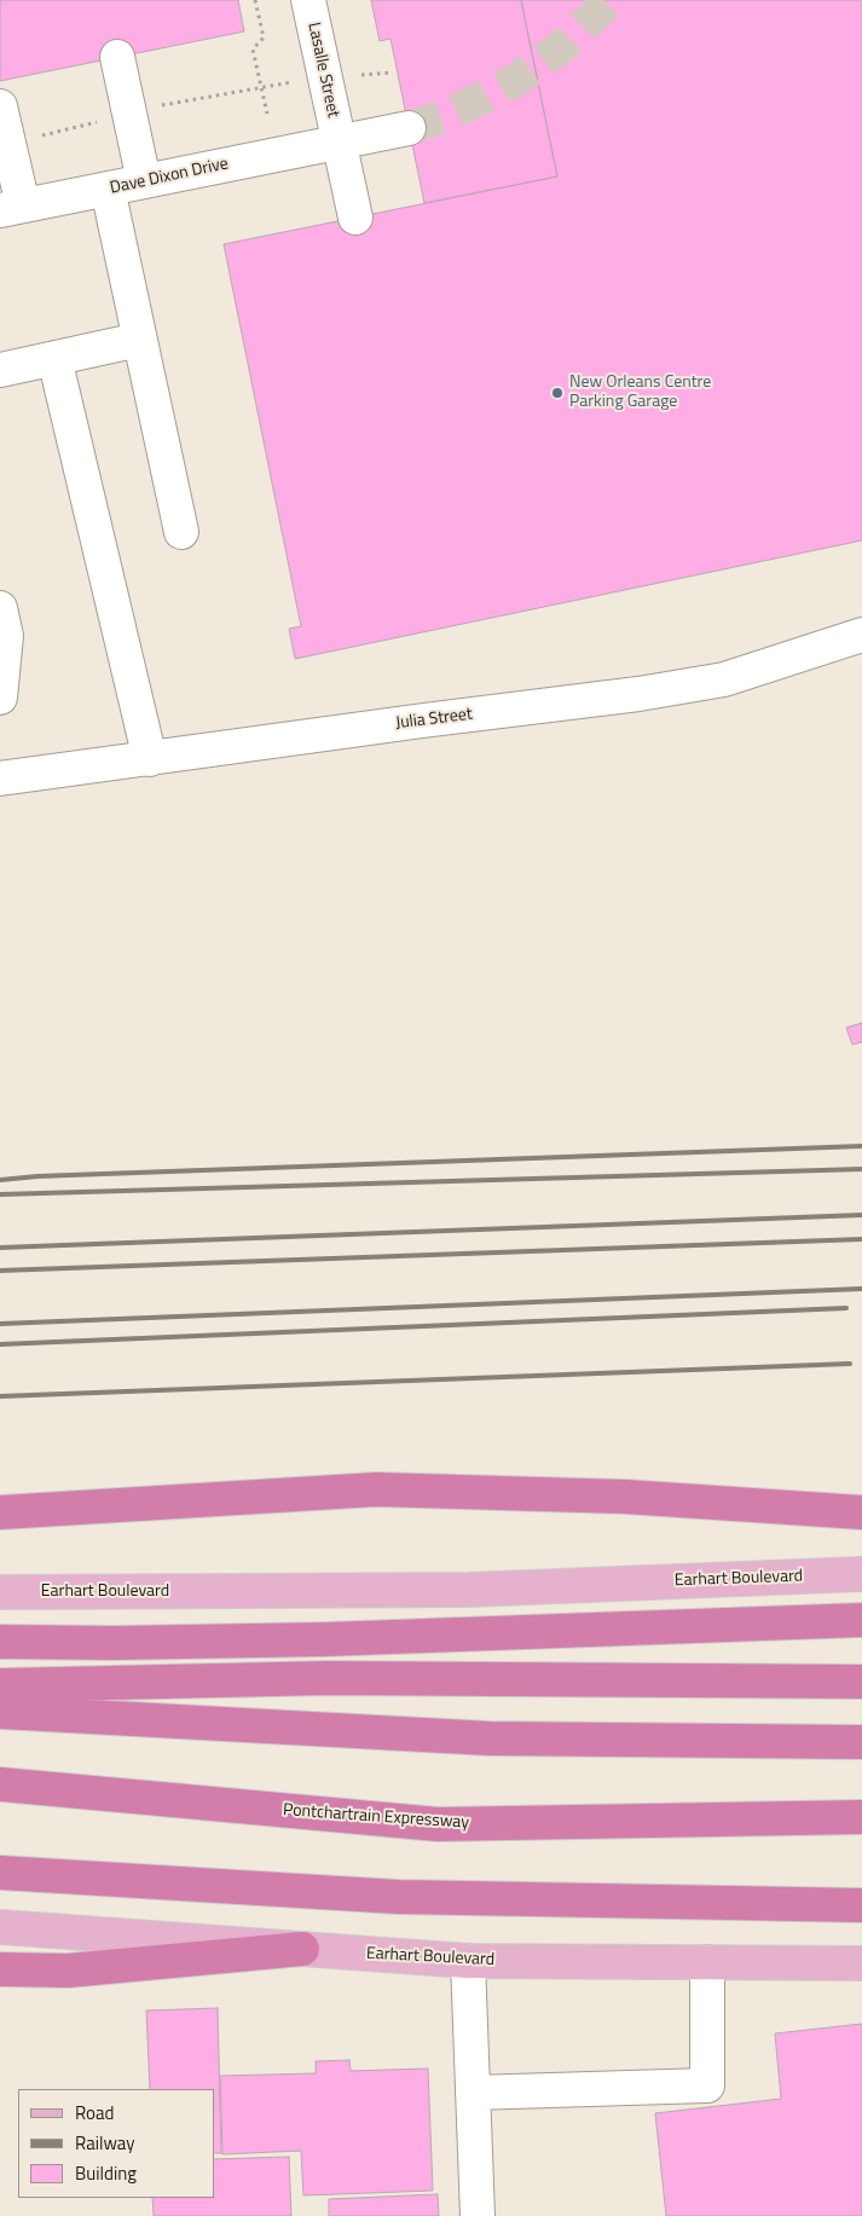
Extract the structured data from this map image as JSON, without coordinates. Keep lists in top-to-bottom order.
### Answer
{
  "streets": {
    "highway": ["Pontchartrain Expressway"],
    "main road": ["Earhart Boulevard"],
    "street": ["Lasalle Street", "Dave Dixon Drive", "Julia Street"]
  },
  "crossings": [
    ["Lasalle Street", "Dave Dixon Drive"]
  ],
  "places": ["New Orleans Centre Parking Garage"],
  "legend": ["Road", "Railway", "Building"]
}
